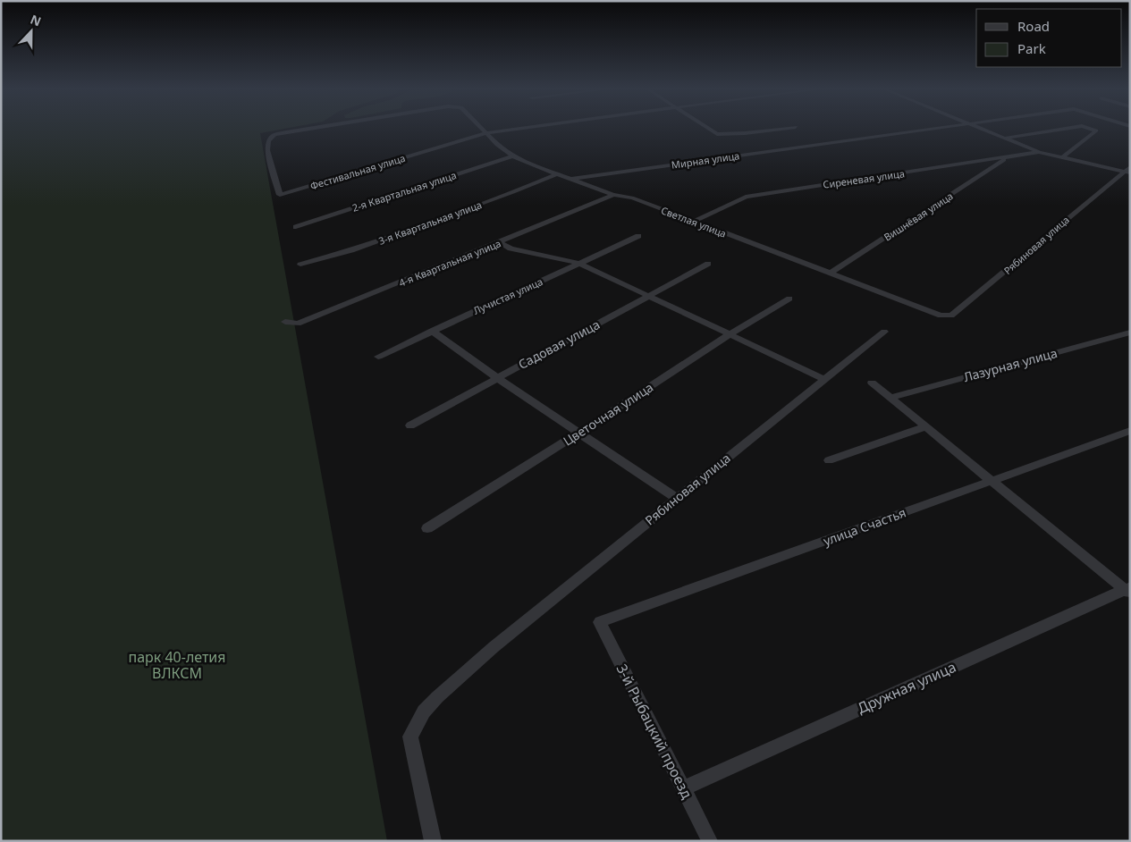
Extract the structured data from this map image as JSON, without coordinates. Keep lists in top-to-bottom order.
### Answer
{
  "streets": {
    "street": [
      "Мирная улица",
      "Фестивальная улица",
      "Сиреневая улица",
      "2-я Квартальная улица",
      "Вишнёвая улица",
      "Светлая улица",
      "3-я Квартальная улица",
      "Рябиновая улица",
      "4-я Квартальная улица",
      "Лучистая улица",
      "Садовая улица",
      "Лазурная улица",
      "Цветочная улица",
      "улица Счастья",
      "Дружная улица",
      "3-й Рыбацкий проезд"
    ]
  },
  "crossings": [
    ["Мирная улица", "Светлая улица"],
    ["Фестивальная улица", "Светлая улица"],
    ["Сиреневая улица", "Вишнёвая улица"],
    ["Сиреневая улица", "Светлая улица"],
    ["2-я Квартальная улица", "Светлая улица"],
    ["Вишнёвая улица", "Светлая улица"],
    ["Светлая улица", "3-я Квартальная улица"],
    ["Светлая улица", "Рябиновая улица"],
    ["Светлая улица", "4-я Квартальная улица"],
    ["улица Счастья", "3-й Рыбацкий проезд"],
    ["Дружная улица", "3-й Рыбацкий проезд"]
  ],
  "parks": ["парк 40-летия ВЛКСМ"],
  "legend": ["Road", "Park"],
  "north": "top"
}
